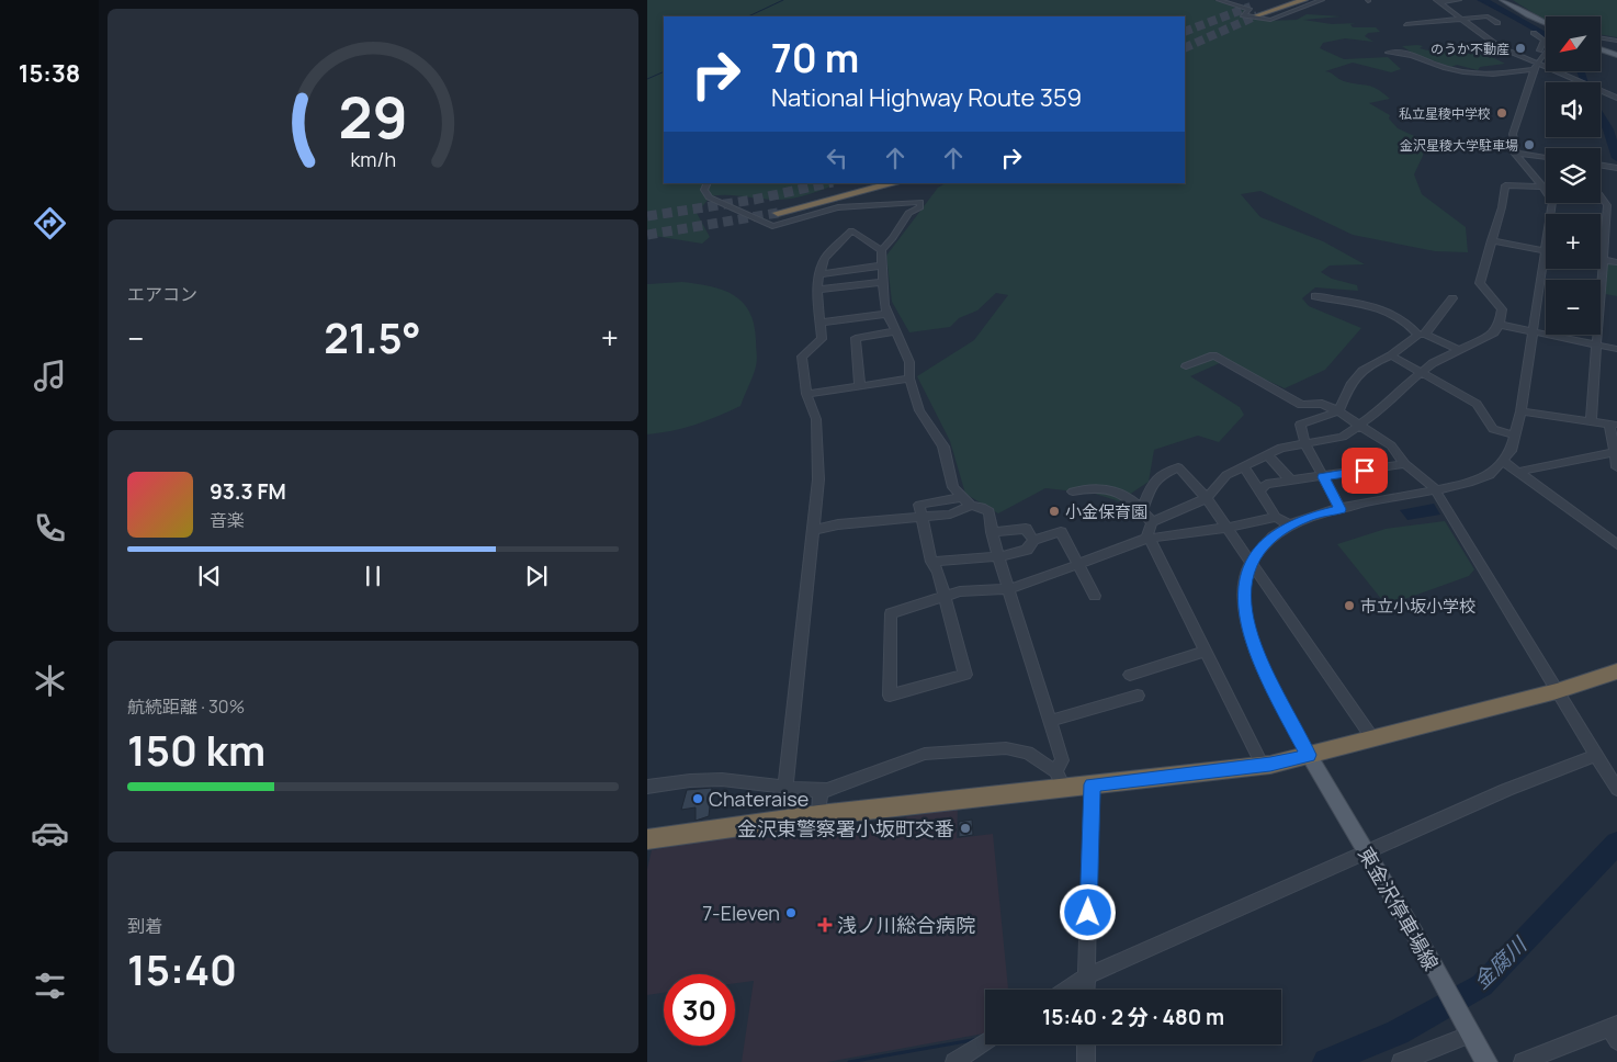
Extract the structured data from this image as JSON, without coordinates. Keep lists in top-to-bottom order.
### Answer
{
  "streets": {
    "main road": ["東金沢停車場線"]
  },
  "water": ["金腐川"],
  "places": {
    "other": [
      "のうか不動産",
      "私立星稜中学校",
      "金沢星稜大学駐車場",
      "小金保育園",
      "市立小坂小学校",
      "Chateraise",
      "金沢東警察署小坂町交番",
      "7-Eleven"
    ],
    "health": ["浅ノ川総合病院"]
  },
  "north": "bottom left",
  "page": {
    "tabs": "15:38",
    "map_buttons": ["+", "−"],
    "turn": ["70 m", "National Highway Route 359"],
    "tile": [
      "エアコン",
      ["航続距離 · 30%", "150 km"],
      ["到着", "15:40"]
    ],
    "heat": ["−", "21.5°", "+"],
    "song": ["93.3 FM", "音楽"],
    "limit": "30",
    "trip": "15:40 · 2 分 · 480 m",
    "gauge": ["29", "km/h"]
  }
}
